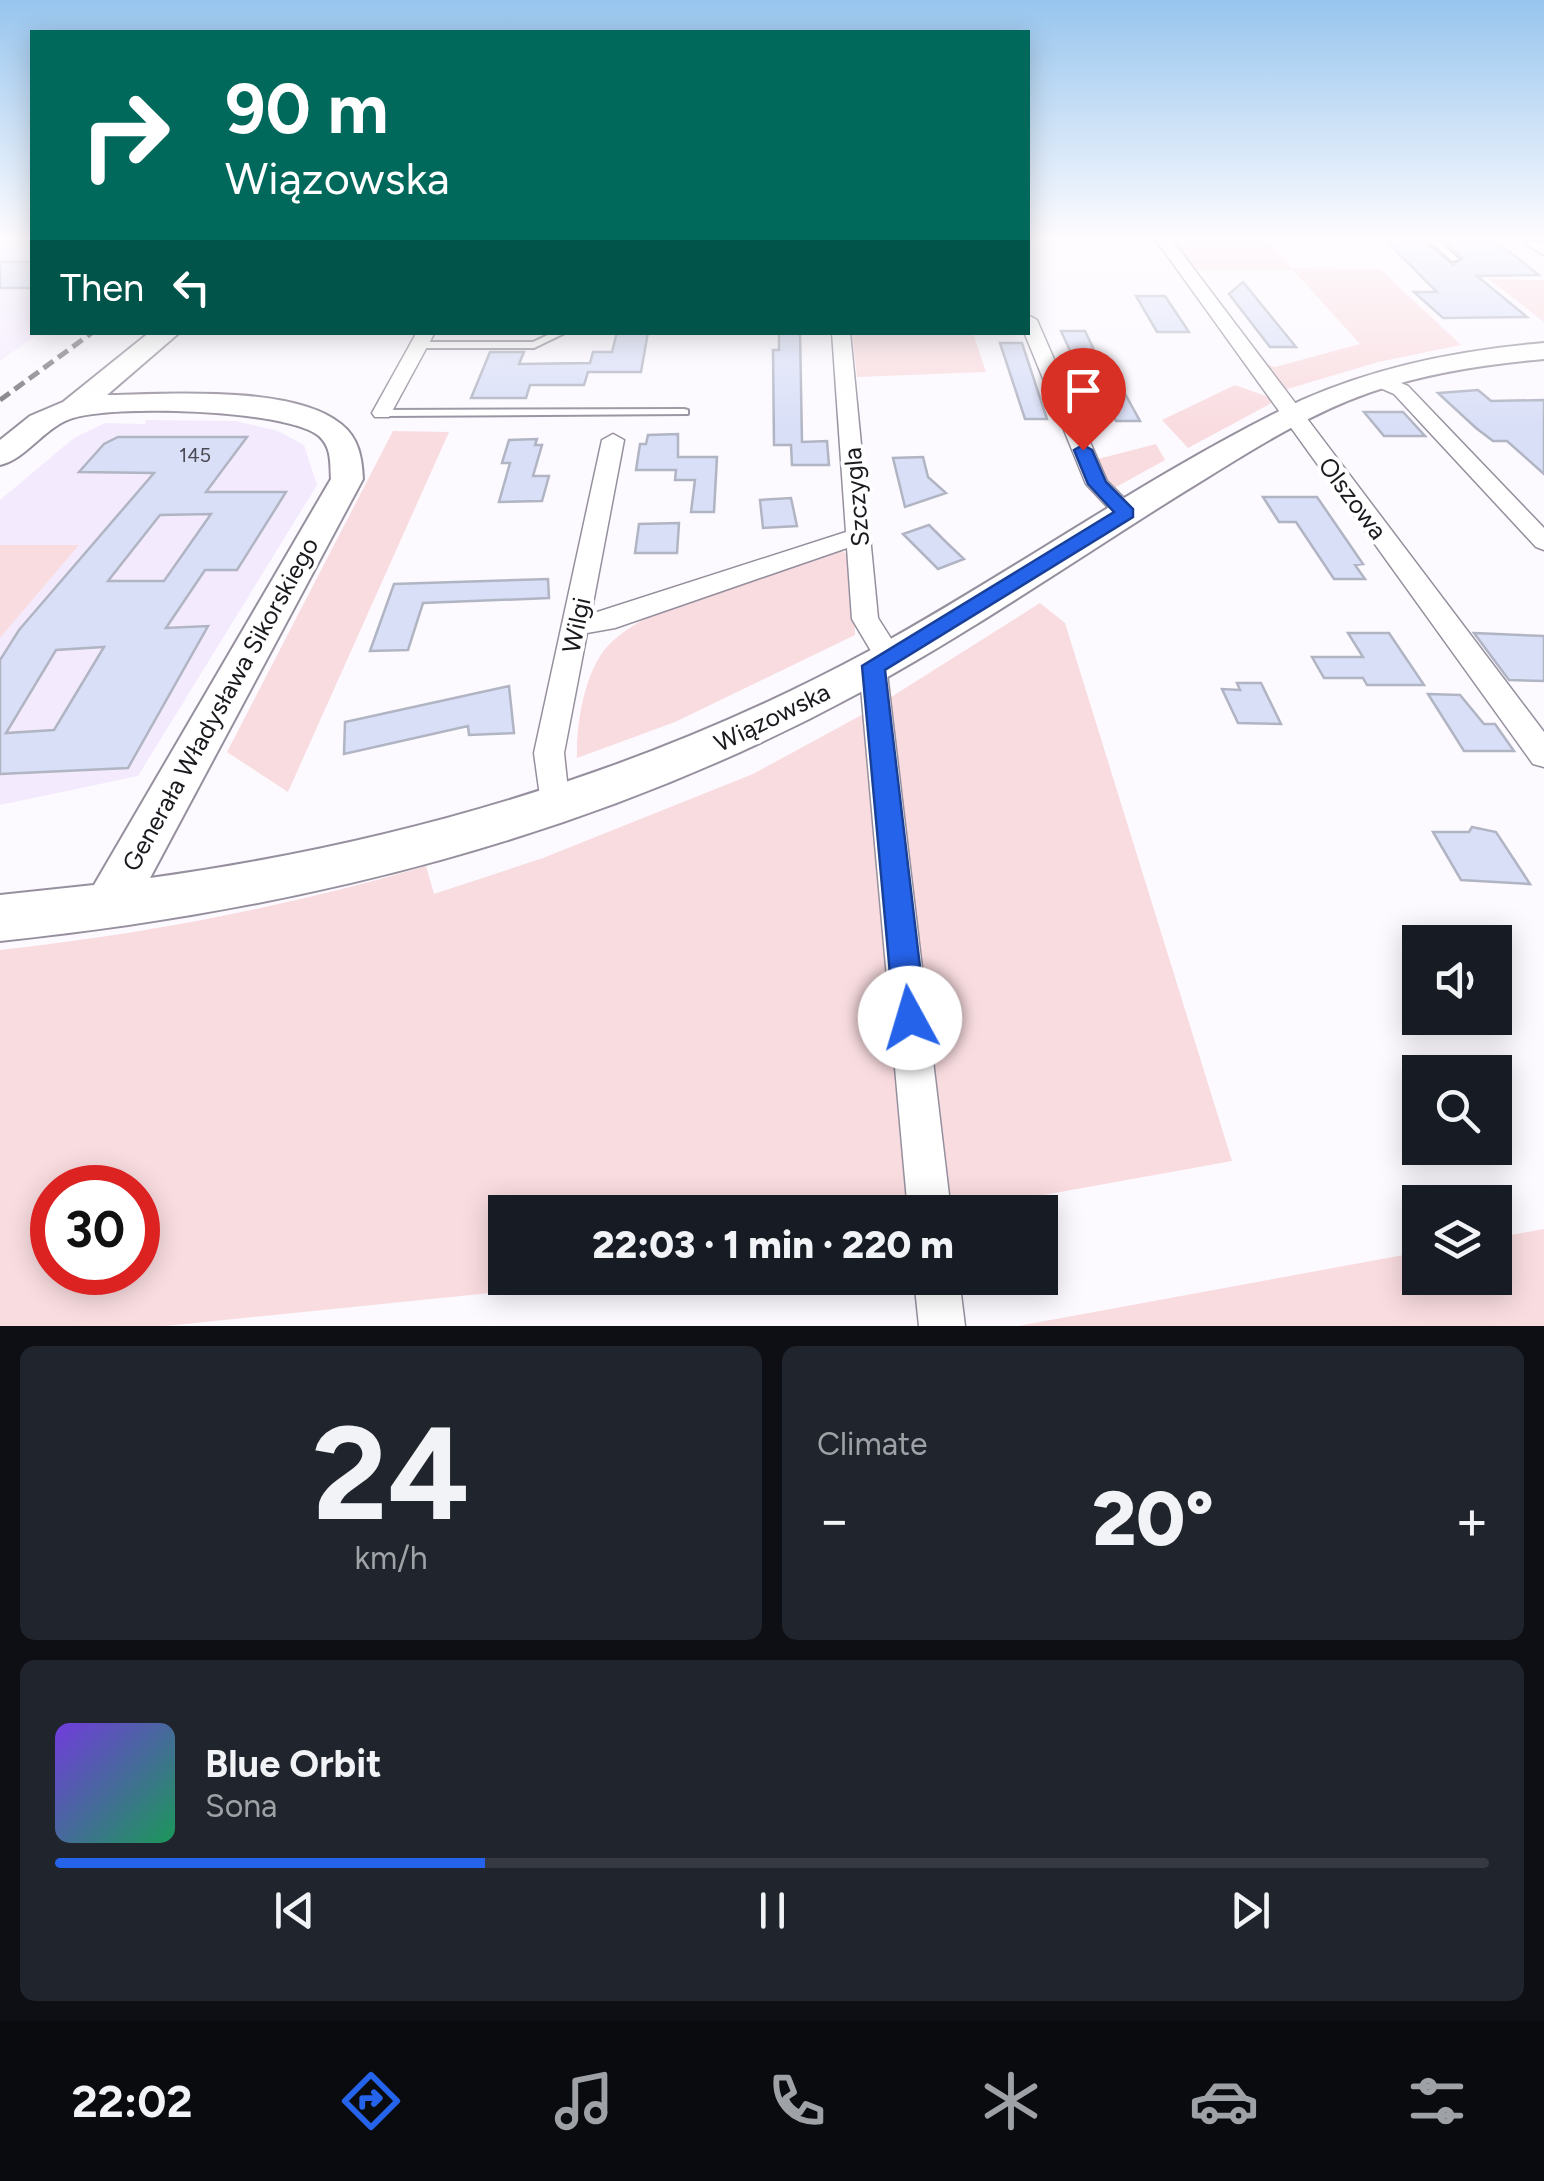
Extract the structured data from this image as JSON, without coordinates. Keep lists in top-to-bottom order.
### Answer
{
  "streets": {
    "main road": ["Generała Władysława Sikorskiego", "Wiązowska"],
    "street": ["Szczygla", "Olszowa", "Wilgi"]
  },
  "crossings": [
    ["Szczygla", "Wiązowska"],
    ["Olszowa", "Wiązowska"],
    ["Wilgi", "Wiązowska"],
    ["Generała Władysława Sikorskiego", "Wiązowska"]
  ],
  "house_numbers": ["145"],
  "page": {
    "turn": ["90 m", "Wiązowska"],
    "then": "Then",
    "limit": "30",
    "trip": "22:03 · 1 min · 220 m",
    "tile": [
      ["24", "km/h"],
      "Climate"
    ],
    "heat": ["−", "20°", "+"],
    "song": ["Blue Orbit", "Sona"],
    "tabs": "22:02"
  }
}
